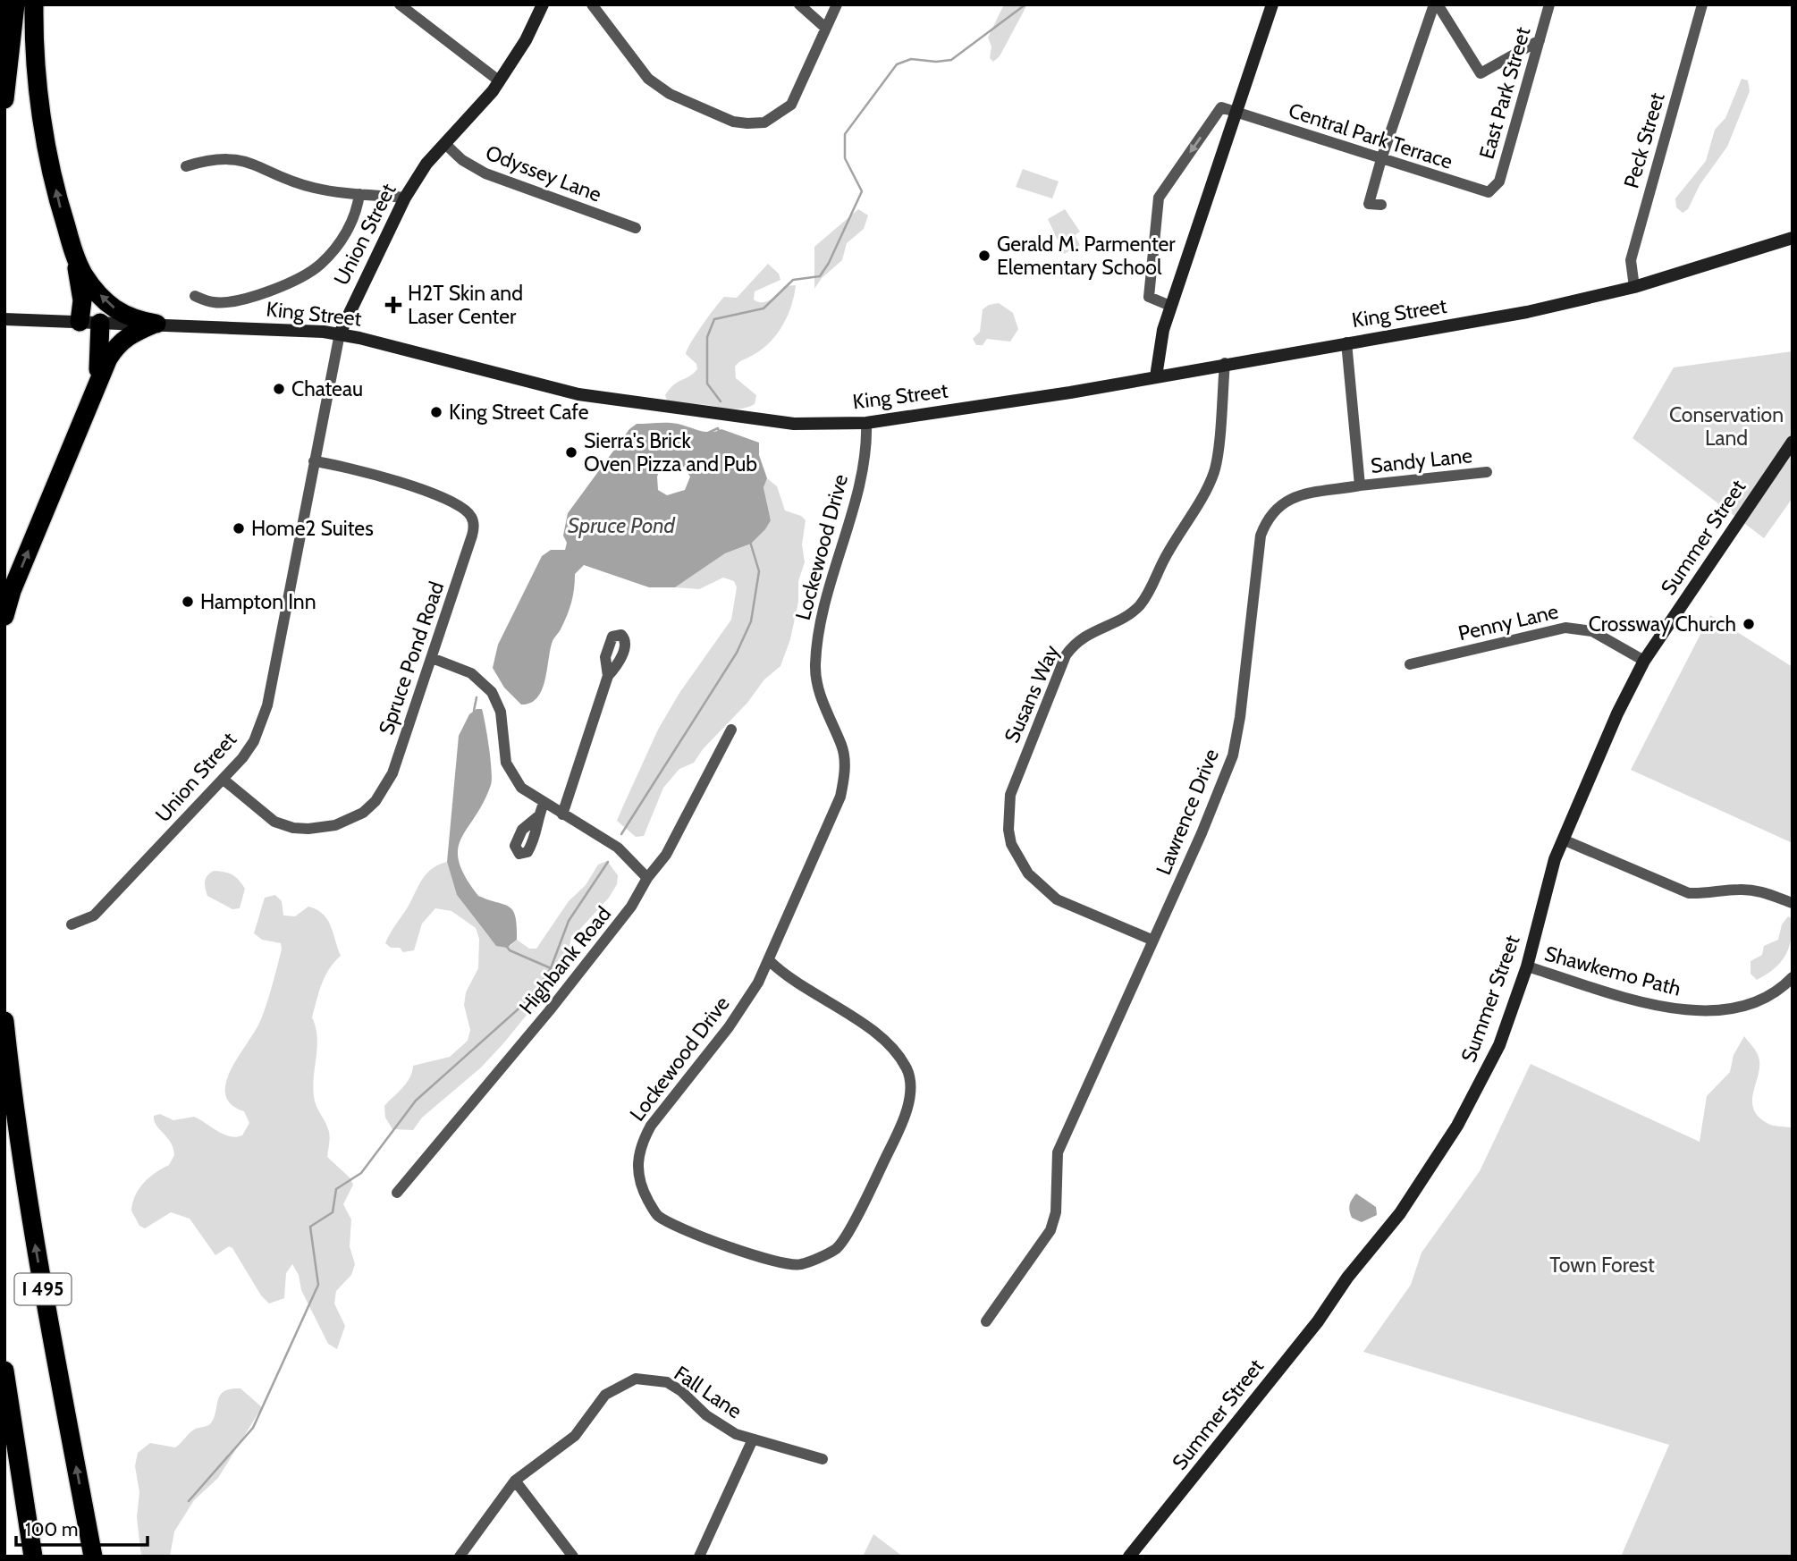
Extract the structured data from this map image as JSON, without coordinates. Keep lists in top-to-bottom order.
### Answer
{
  "streets": {
    "highway": ["I 495"],
    "main road": ["Union Street", "King Street", "Summer Street"],
    "street": [
      "East Park Street",
      "Central Park Terrace",
      "Peck Street",
      "Odyssey Lane",
      "Sandy Lane",
      "Lockewood Drive",
      "Penny Lane",
      "Spruce Pond Road",
      "Susans Way",
      "Lawrence Drive",
      "Highbank Road",
      "Shawkemo Path",
      "Fall Lane"
    ]
  },
  "crossings": [
    ["East Park Street", "Central Park Terrace"],
    ["Peck Street", "King Street"],
    ["Odyssey Lane", "Union Street"],
    ["Union Street", "King Street"],
    ["Union Street", "Spruce Pond Road"],
    ["King Street", "Lockewood Drive"],
    ["King Street", "Susans Way"],
    ["Sandy Lane", "Lawrence Drive"],
    ["Summer Street", "Penny Lane"],
    ["Summer Street", "Shawkemo Path"],
    ["Susans Way", "Lawrence Drive"]
  ],
  "water": ["Spruce Pond"],
  "parks": ["Conservation Land", "Town Forest"],
  "places": {
    "other": [
      "Gerald M. Parmenter Elementary School",
      "Chateau",
      "King Street Cafe",
      "Sierra's Brick Oven Pizza and Pub",
      "Home2 Suites",
      "Hampton Inn",
      "Crossway Church"
    ],
    "health": ["H2T Skin and Laser Center"]
  },
  "scale_bar": "100 m"
}
